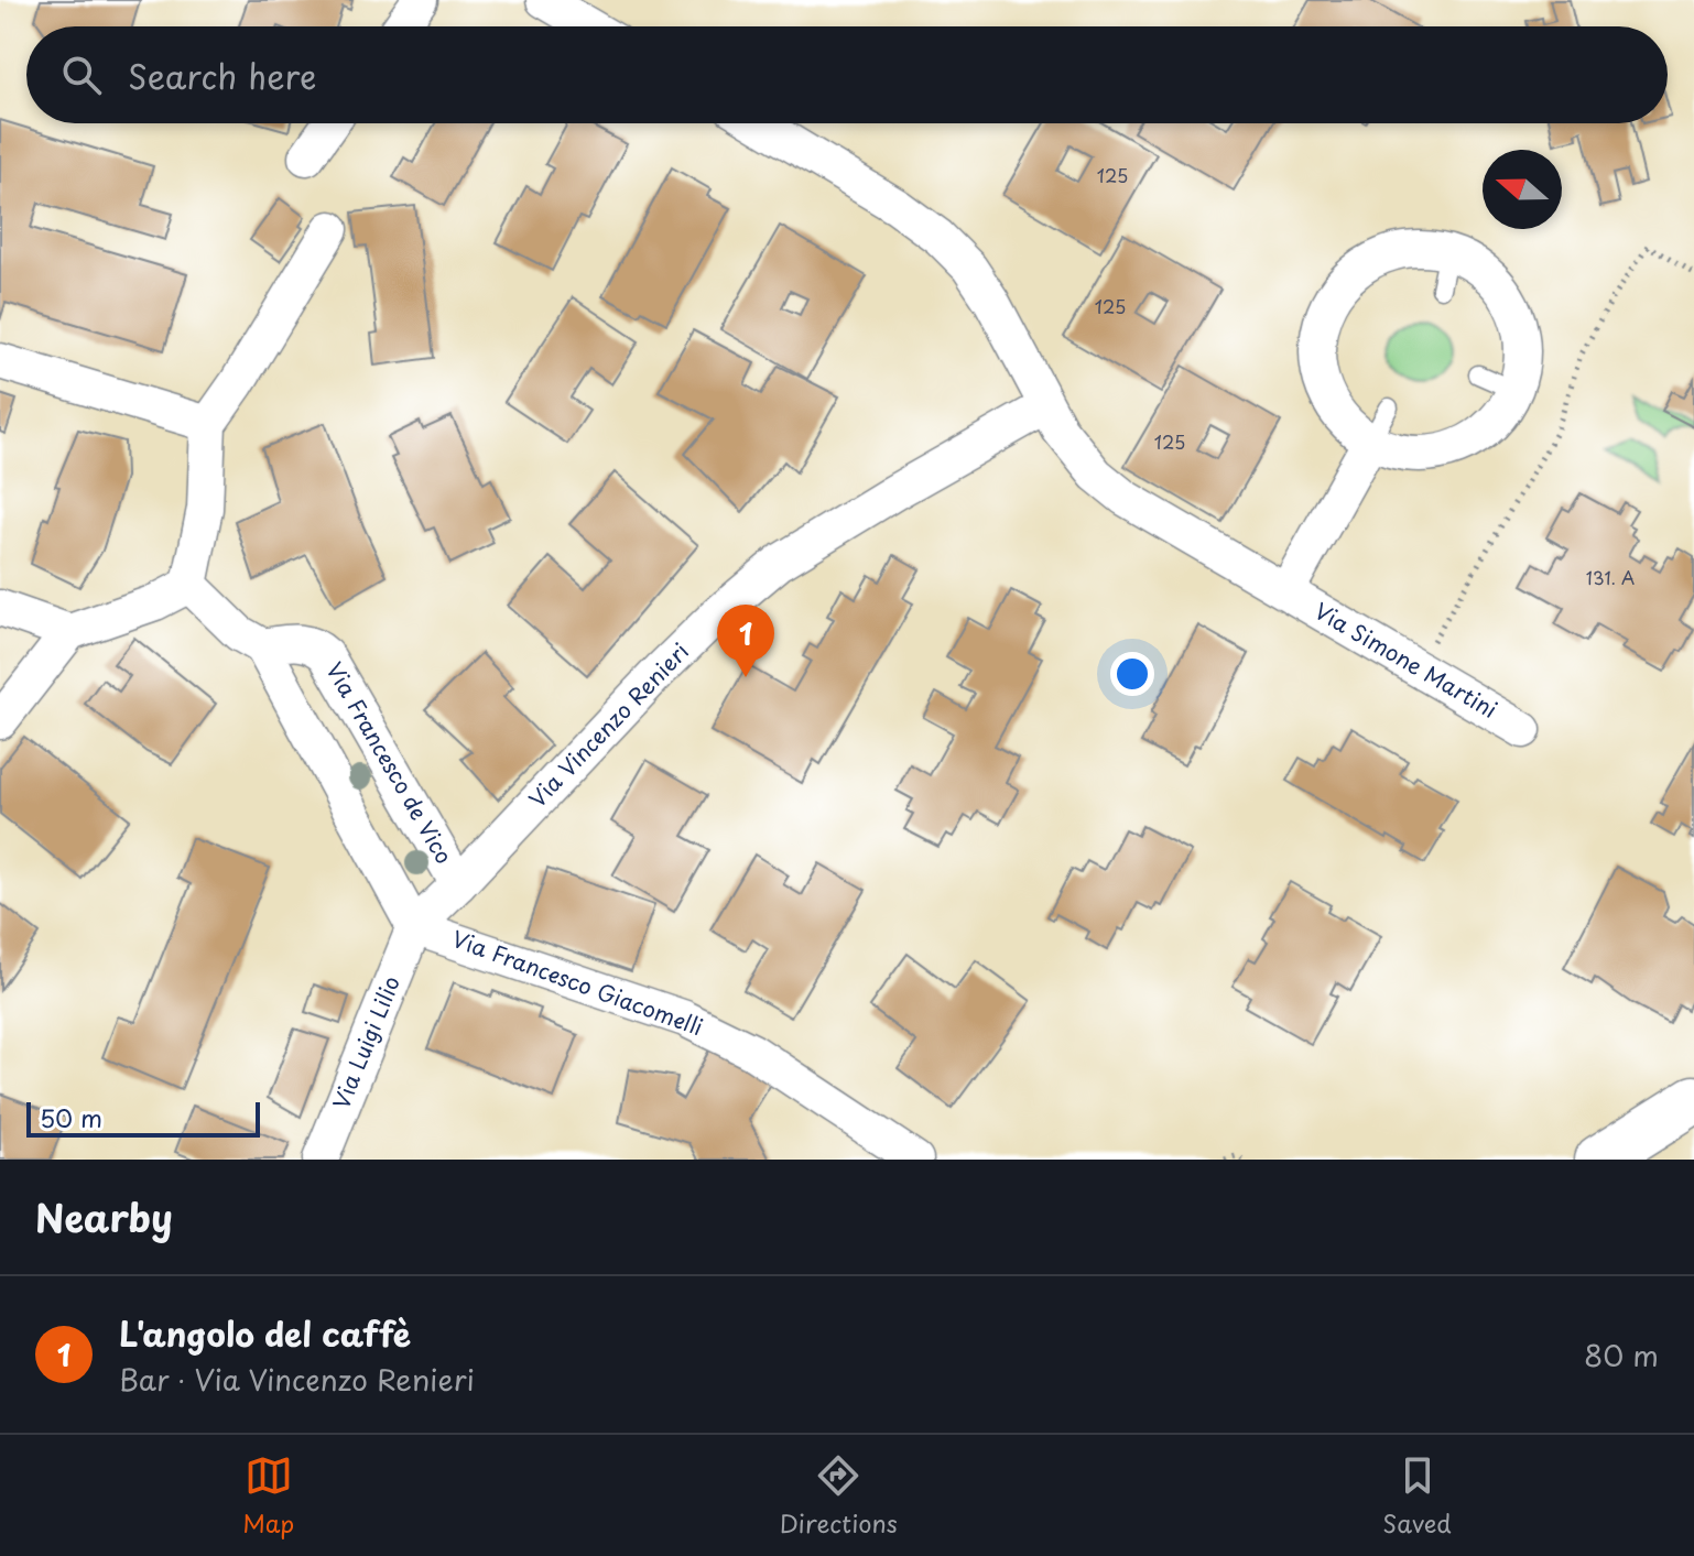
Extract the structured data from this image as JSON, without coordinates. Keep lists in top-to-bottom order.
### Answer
{
  "streets": {
    "street": [
      "Via Simone Martini",
      "Via Vincenzo Renieri",
      "Via Francesco de Vico",
      "Via Francesco Giacomelli",
      "Via Luigi Lilio"
    ]
  },
  "crossings": [
    ["Via Simone Martini", "Via Vincenzo Renieri"],
    ["Via Vincenzo Renieri", "Via Francesco de Vico"],
    ["Via Vincenzo Renieri", "Via Francesco Giacomelli"],
    ["Via Vincenzo Renieri", "Via Luigi Lilio"],
    ["Via Francesco Giacomelli", "Via Luigi Lilio"]
  ],
  "house_numbers": [
    "125",
    "125",
    "125",
    "131. A"
  ],
  "scale_bar": "50 m",
  "north": "left",
  "page": {
    "search": "Search here",
    "pins": "1",
    "scale": "50 m",
    "heading": "Nearby",
    "list": [
      {
        "mark": "1",
        "name": "L'angolo del caffè",
        "note": "Bar · Via Vincenzo Renieri",
        "value": "80 m"
      }
    ],
    "nav": ["Map", "Directions", "Saved"]
  }
}
